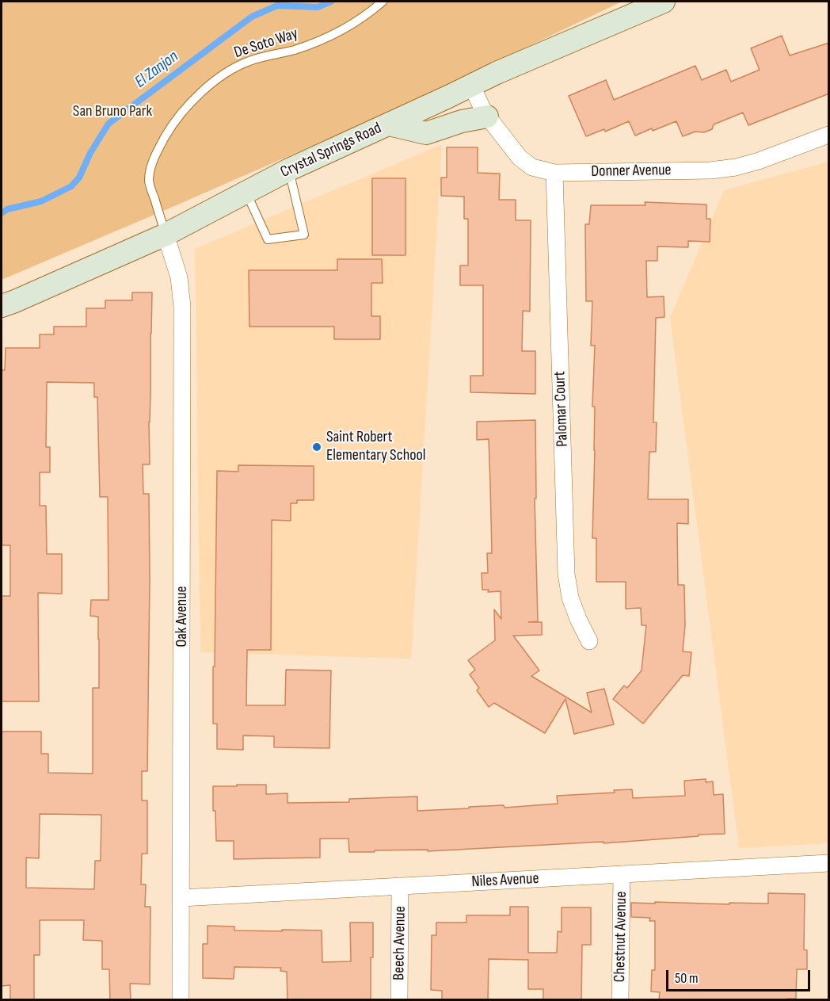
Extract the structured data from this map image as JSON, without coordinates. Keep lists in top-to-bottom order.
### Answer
{
  "streets": {
    "main road": ["Crystal Springs Road"],
    "street": [
      "Donner Avenue",
      "Palomar Court",
      "Oak Avenue",
      "Niles Avenue",
      "Chestnut Avenue",
      "Beech Avenue"
    ],
    "lane": ["De Soto Way"]
  },
  "crossings": [
    ["De Soto Way", "Crystal Springs Road"],
    ["De Soto Way", "Oak Avenue"],
    ["Crystal Springs Road", "Donner Avenue"],
    ["Crystal Springs Road", "Oak Avenue"],
    ["Donner Avenue", "Palomar Court"],
    ["Oak Avenue", "Niles Avenue"],
    ["Niles Avenue", "Chestnut Avenue"],
    ["Niles Avenue", "Beech Avenue"]
  ],
  "water": ["El Zanjon"],
  "parks": ["San Bruno Park"],
  "places": ["Saint Robert Elementary School"],
  "scale_bar": "50 m"
}
